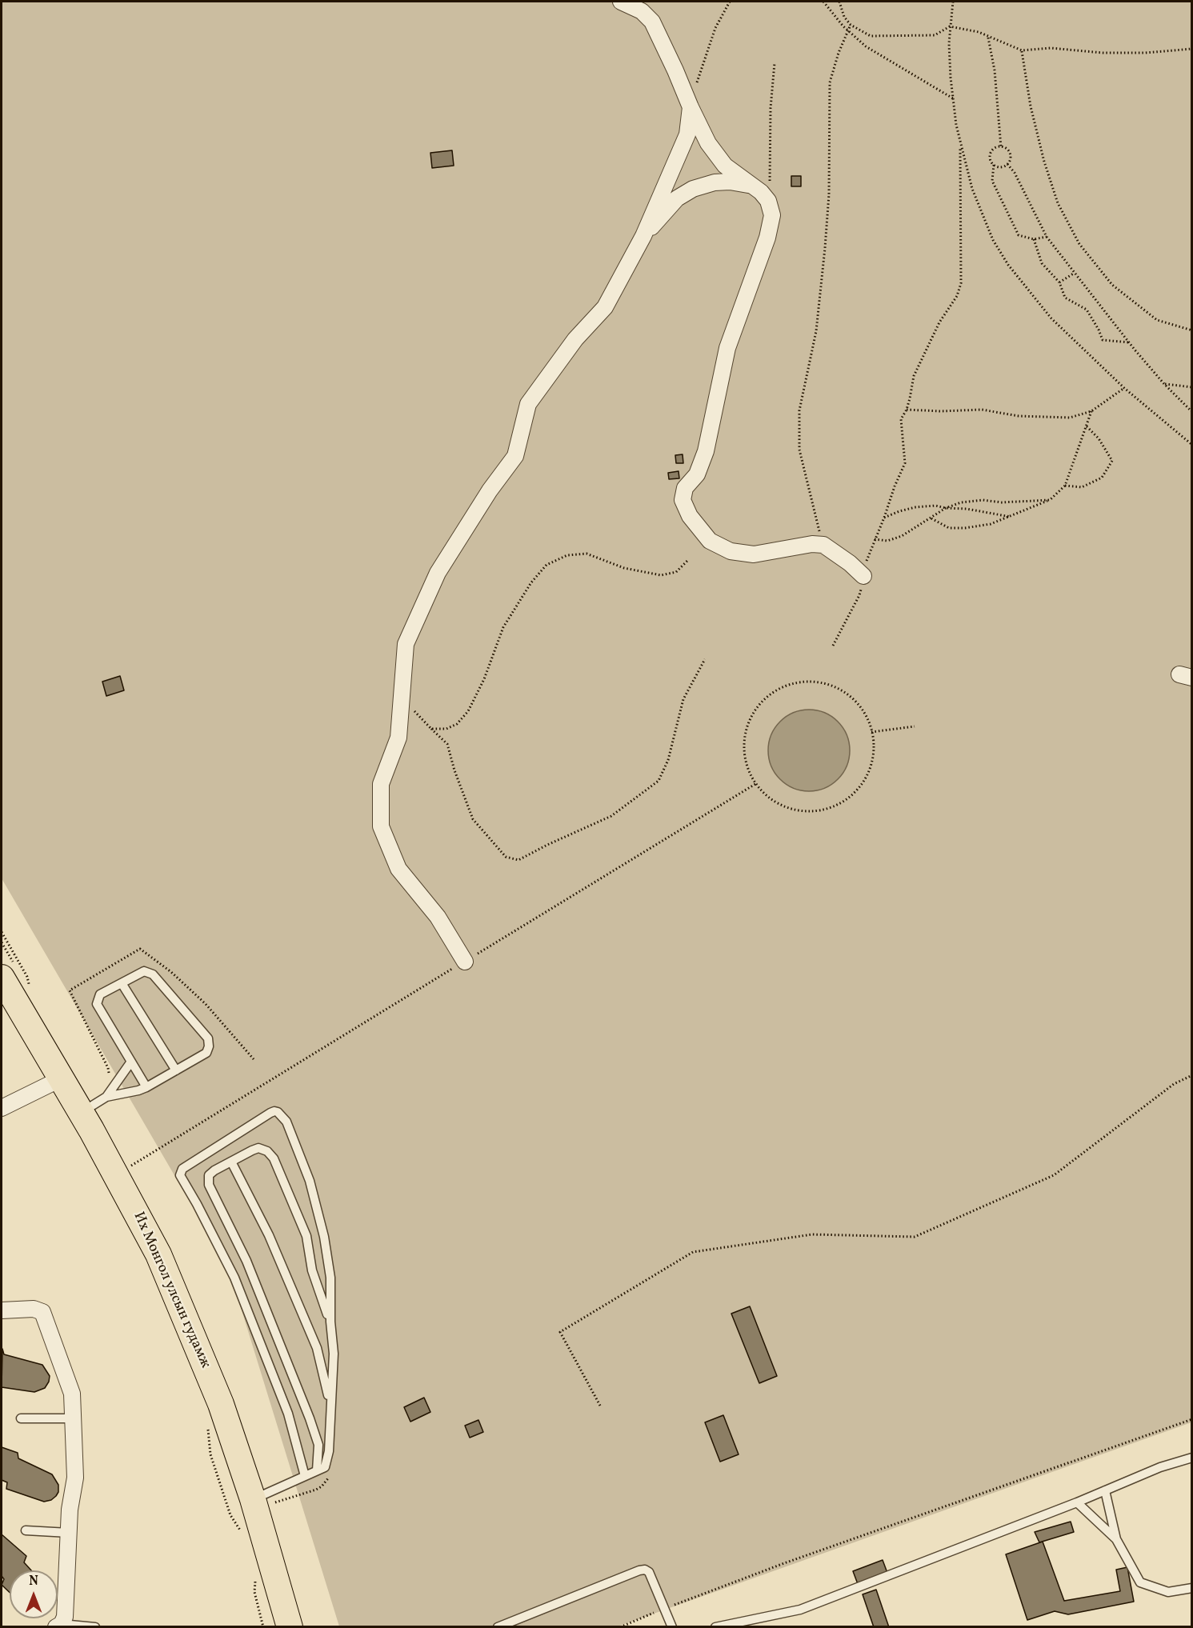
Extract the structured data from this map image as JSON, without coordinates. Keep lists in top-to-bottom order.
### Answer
{
  "streets": {
    "main road": ["Их Монгол улсын гудамж"]
  },
  "north": "top"
}
